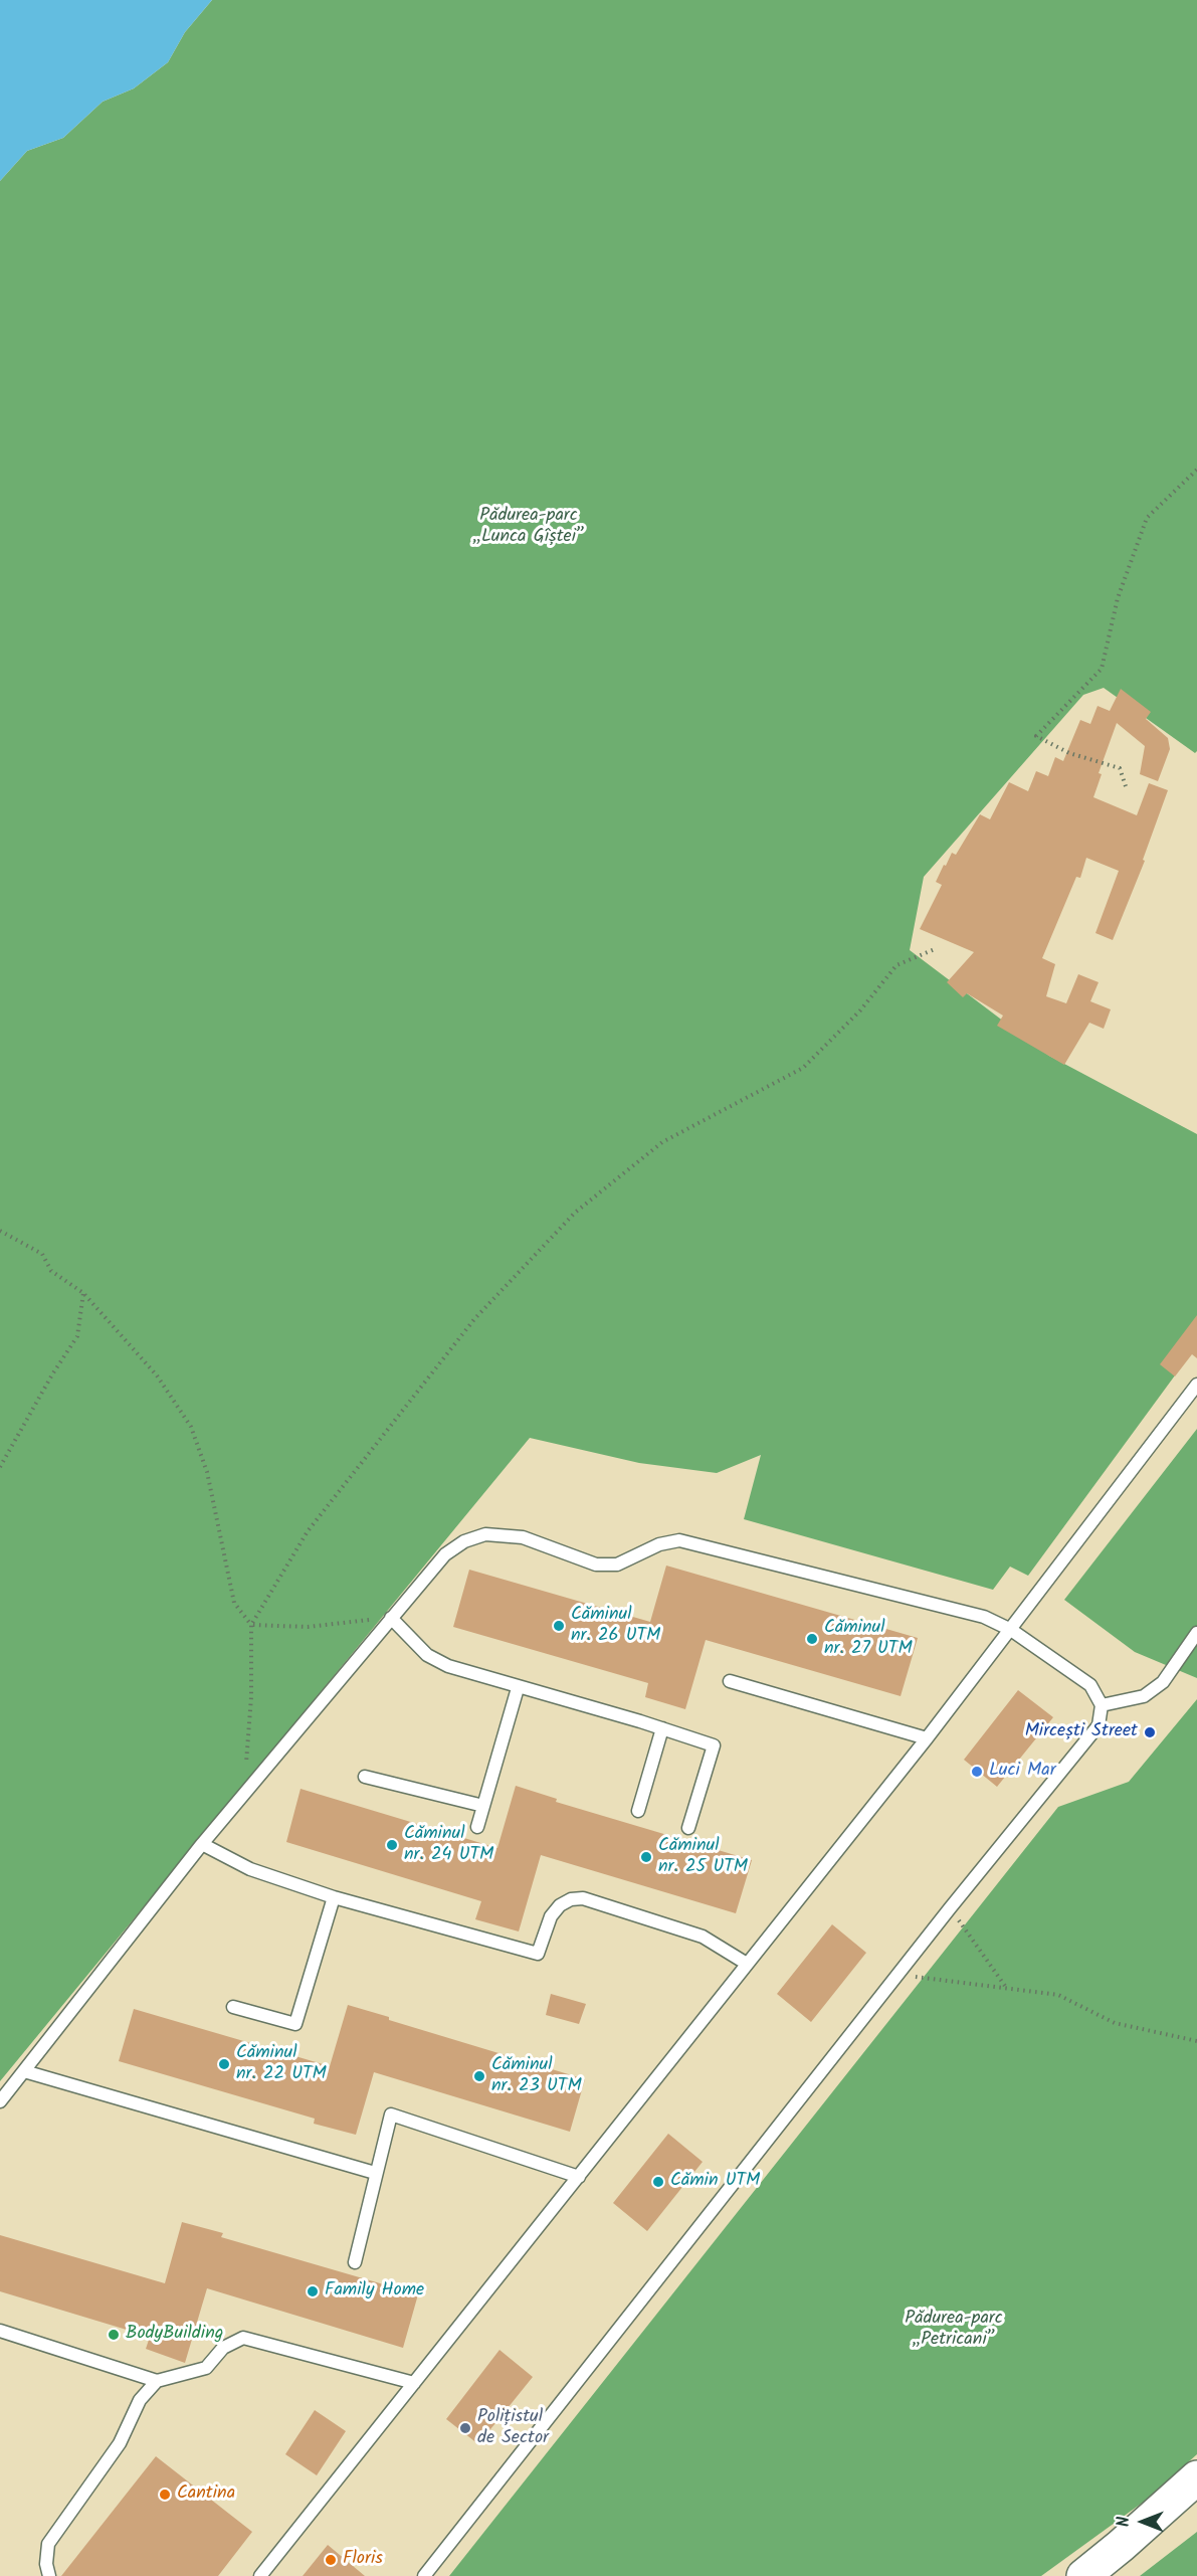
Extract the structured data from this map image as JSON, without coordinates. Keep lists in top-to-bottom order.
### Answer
{
  "parks": ["Pădurea-parc „Lunca Gîștei”", "Pădurea-parc „Petricani”"],
  "places": [
    "Căminul nr. 26 UTM",
    "Căminul nr. 27 UTM",
    "Mircești Street",
    "Luci Mar",
    "Căminul nr. 24 UTM",
    "Căminul nr. 25 UTM",
    "Căminul nr. 22 UTM",
    "Căminul nr. 23 UTM",
    "Cămin UTM",
    "Family Home",
    "BodyBuilding",
    "Polițistul de Sector",
    "Cantina",
    "Floris"
  ],
  "north": "left"
}
